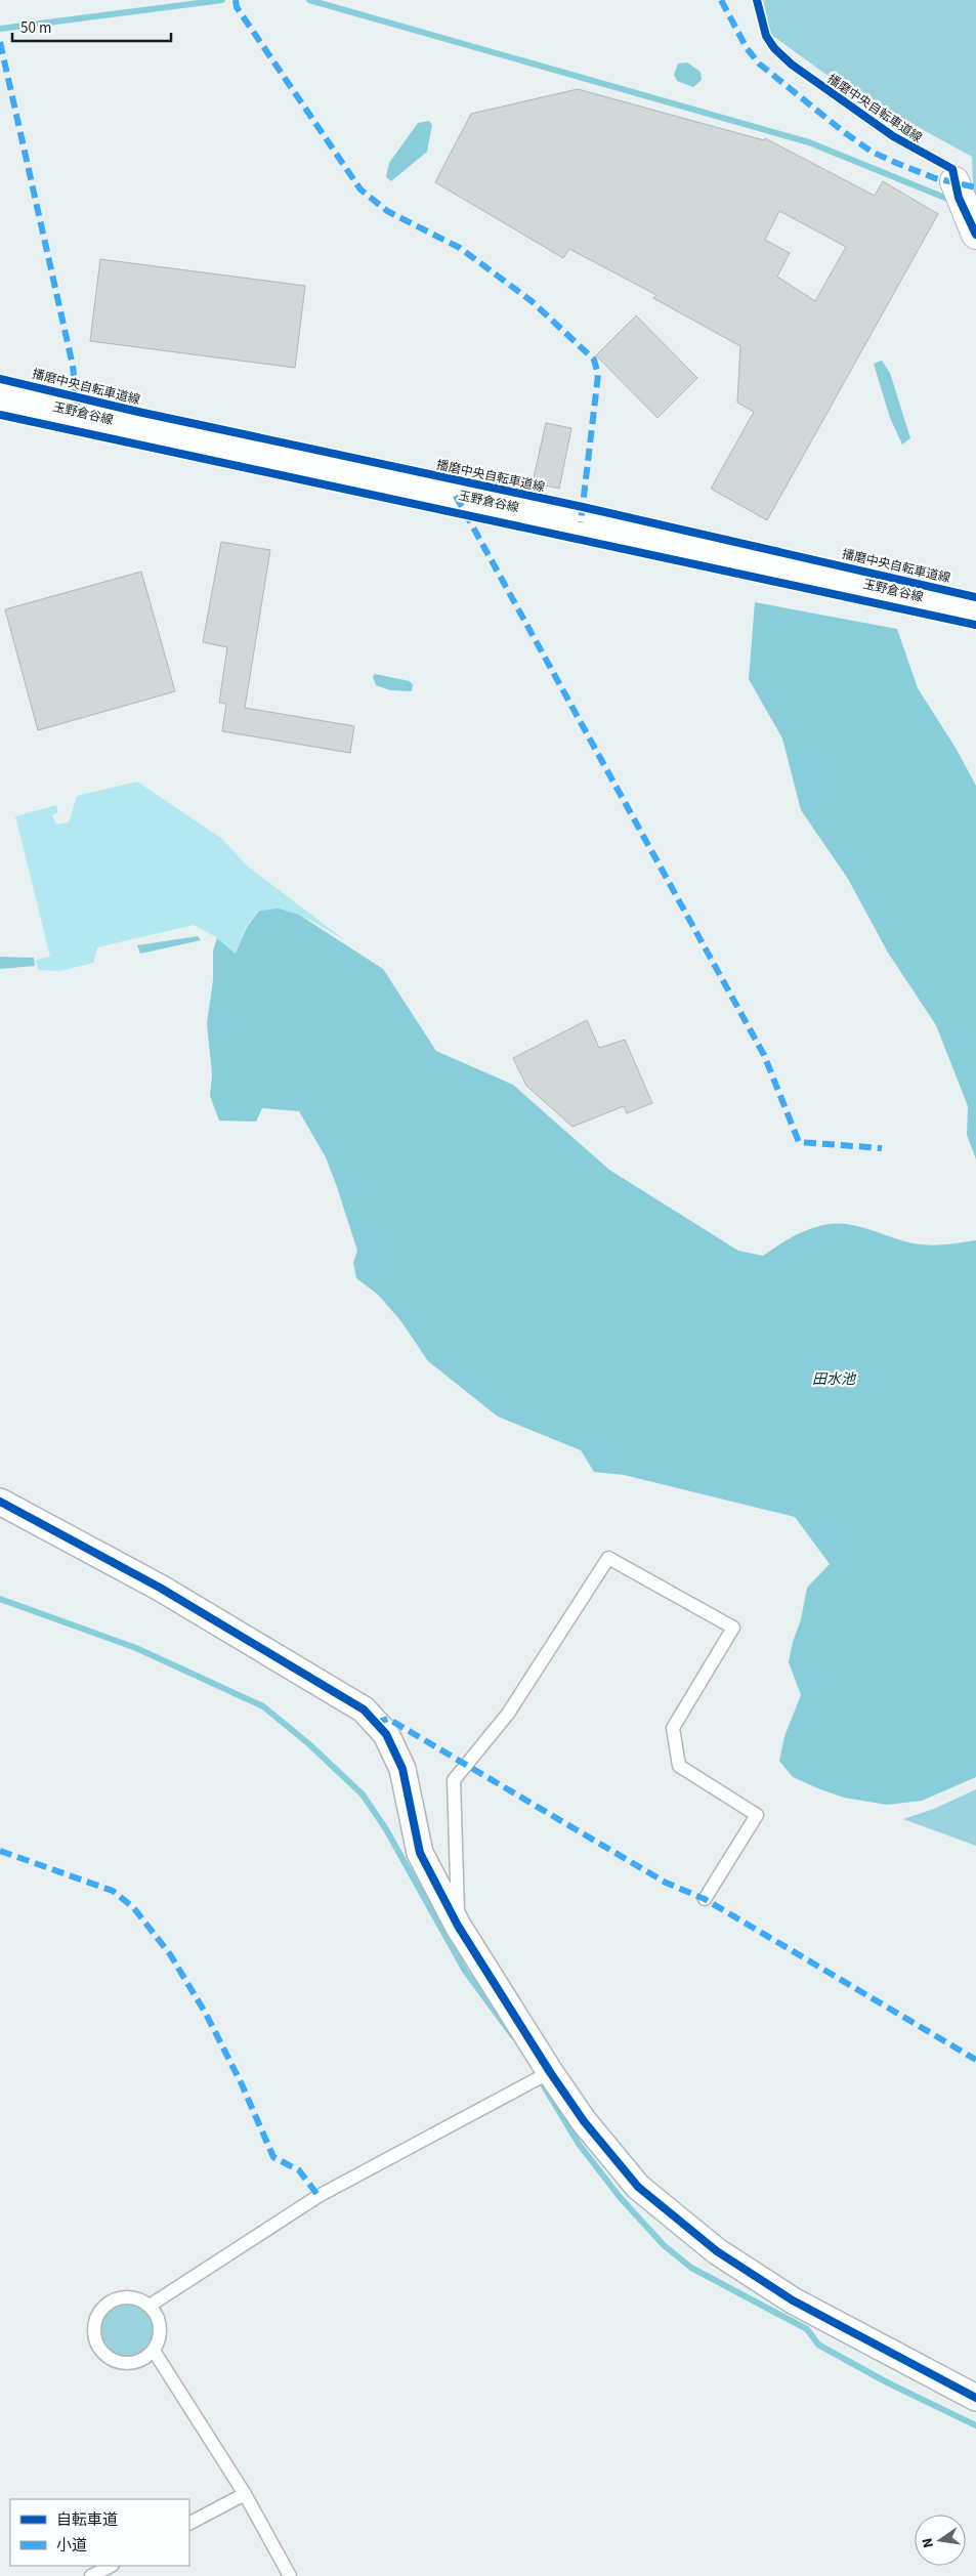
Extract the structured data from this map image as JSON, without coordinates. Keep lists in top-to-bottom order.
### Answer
{
  "streets": {
    "main road": ["玉野倉谷線"],
    "cycle path": ["播磨中央自転車道線"]
  },
  "water": ["田水池"],
  "legend": ["自転車道", "小道"],
  "scale_bar": "50 m",
  "north": "left"
}
